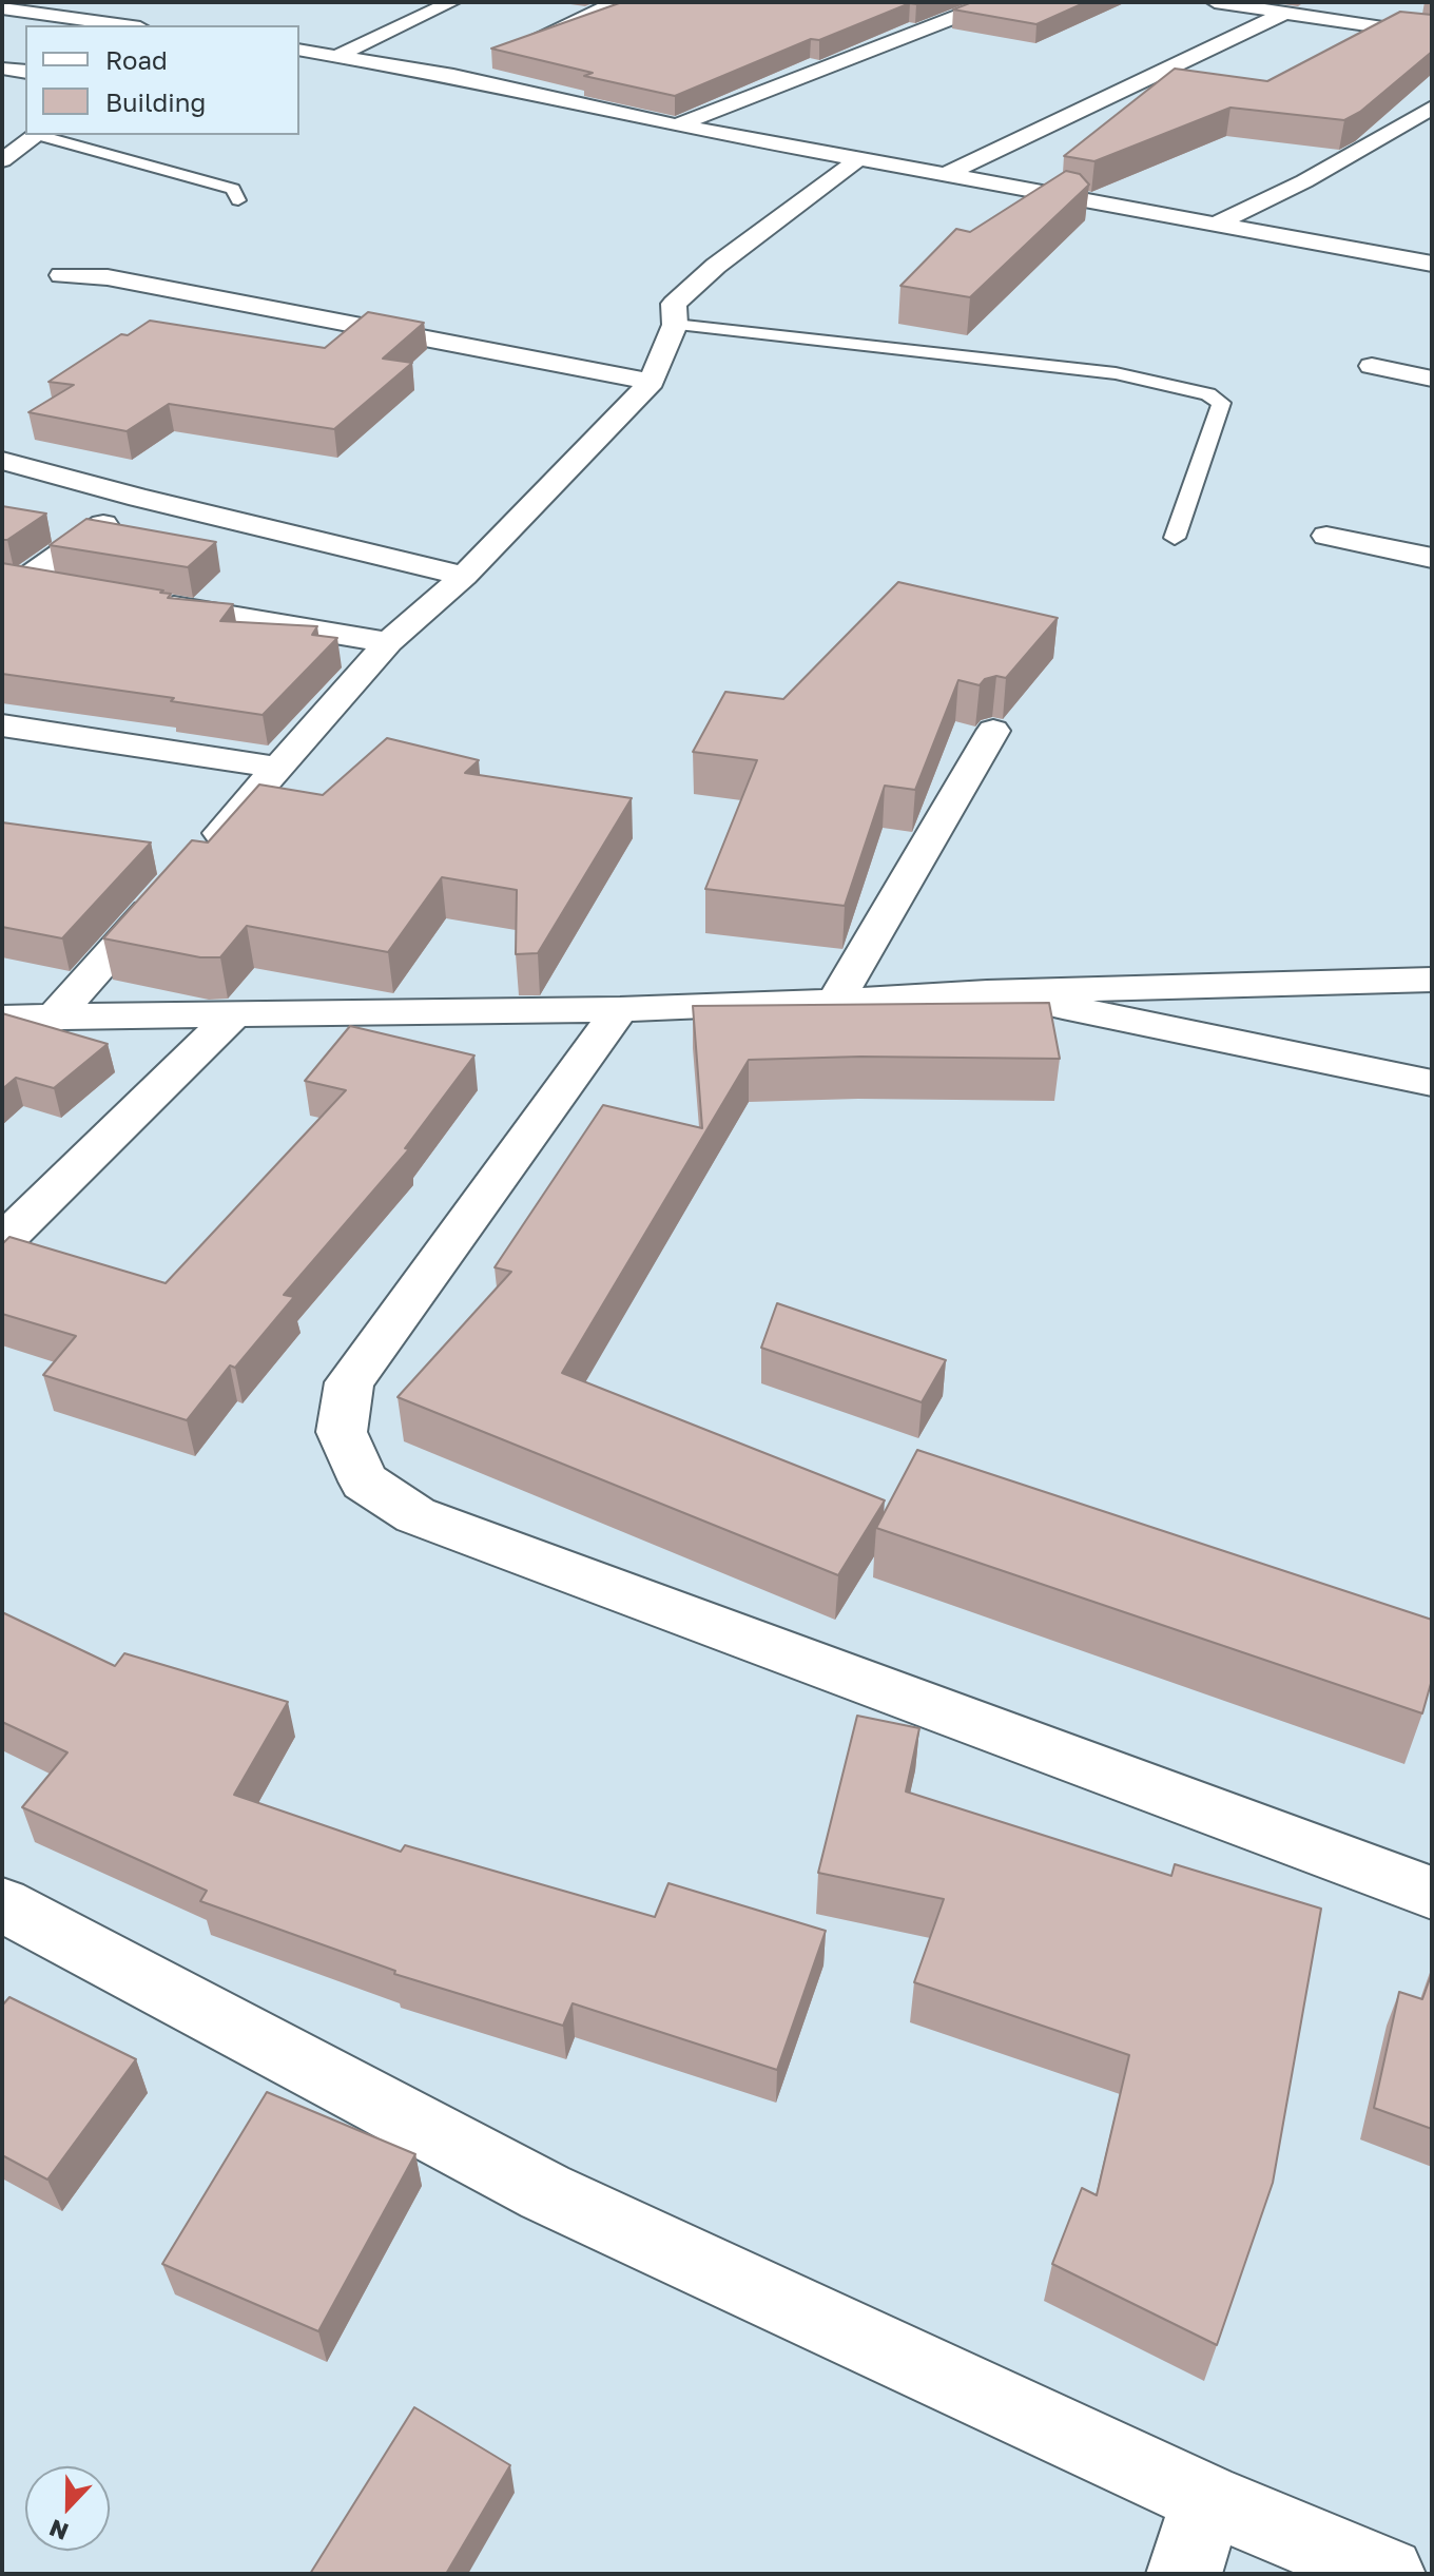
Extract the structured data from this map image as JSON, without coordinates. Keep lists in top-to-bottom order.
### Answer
{
  "legend": ["Road", "Building"],
  "north": "bottom"
}
